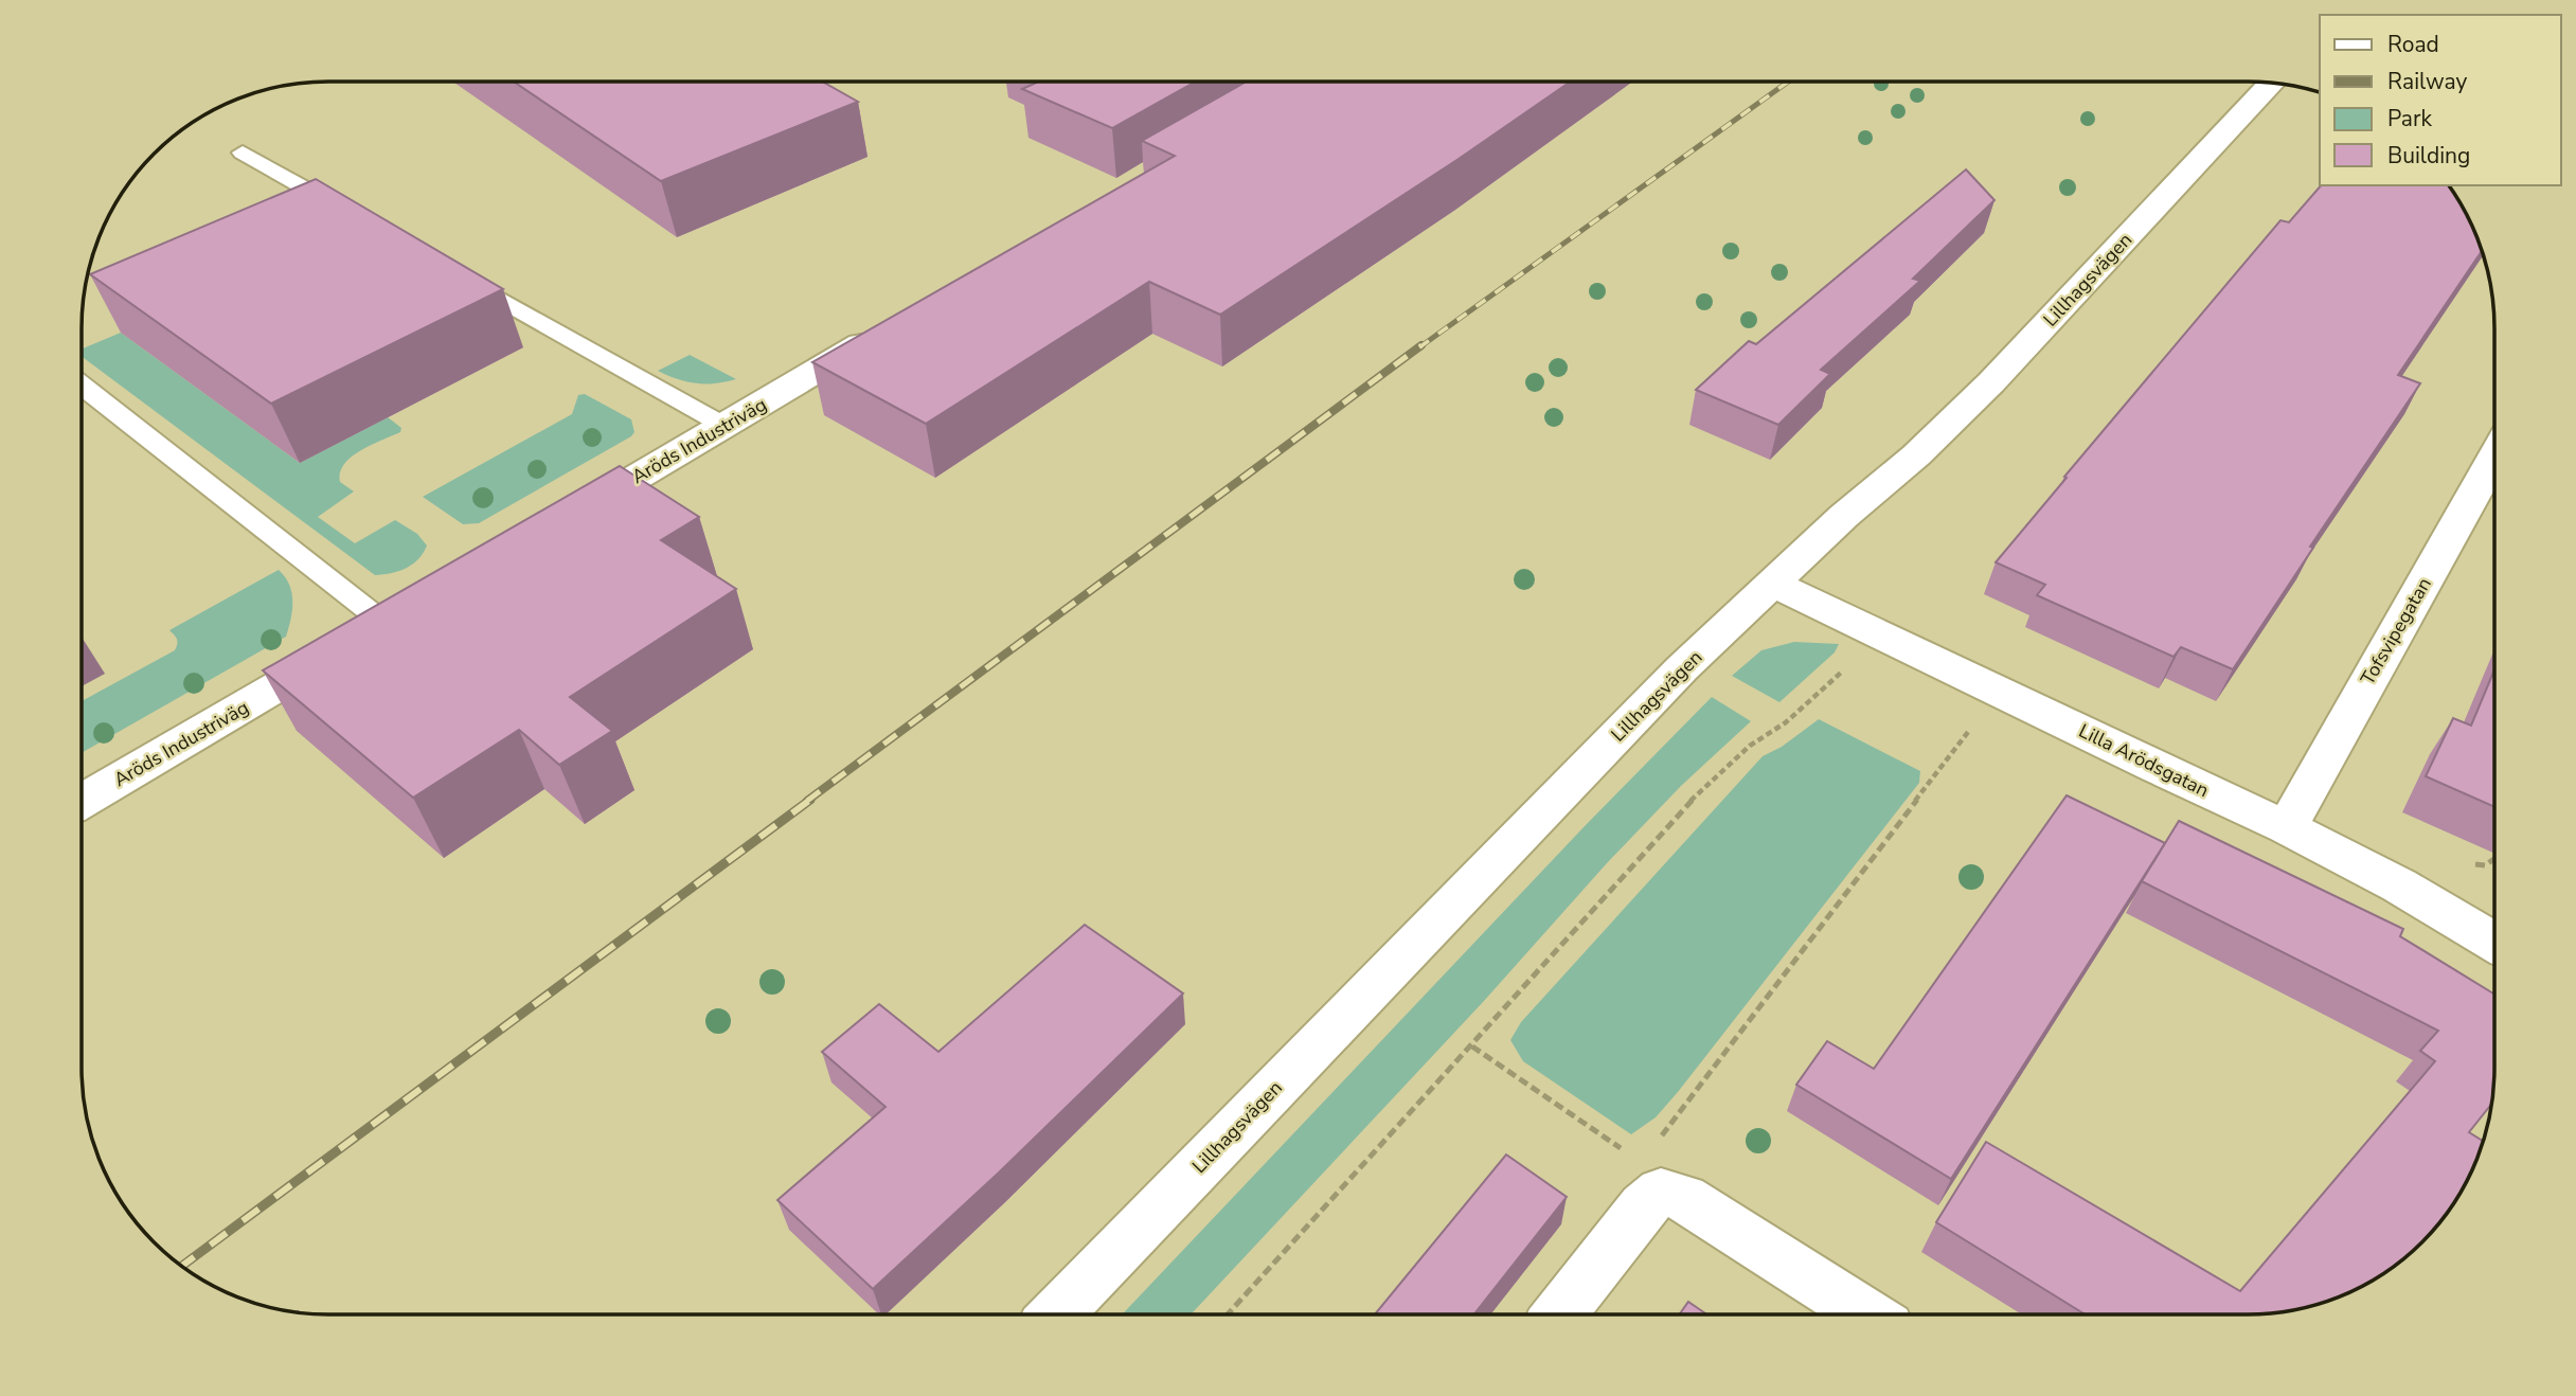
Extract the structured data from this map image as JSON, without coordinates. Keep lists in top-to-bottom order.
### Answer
{
  "streets": {
    "street": [
      "Lillhagsvägen",
      "Aröds Industriväg",
      "Tofsvipegatan",
      "Lilla Arödsgatan"
    ]
  },
  "crossings": [
    ["Lillhagsvägen", "Lilla Arödsgatan"],
    ["Tofsvipegatan", "Lilla Arödsgatan"]
  ],
  "legend": [
    "Road",
    "Railway",
    "Park",
    "Building"
  ]
}
